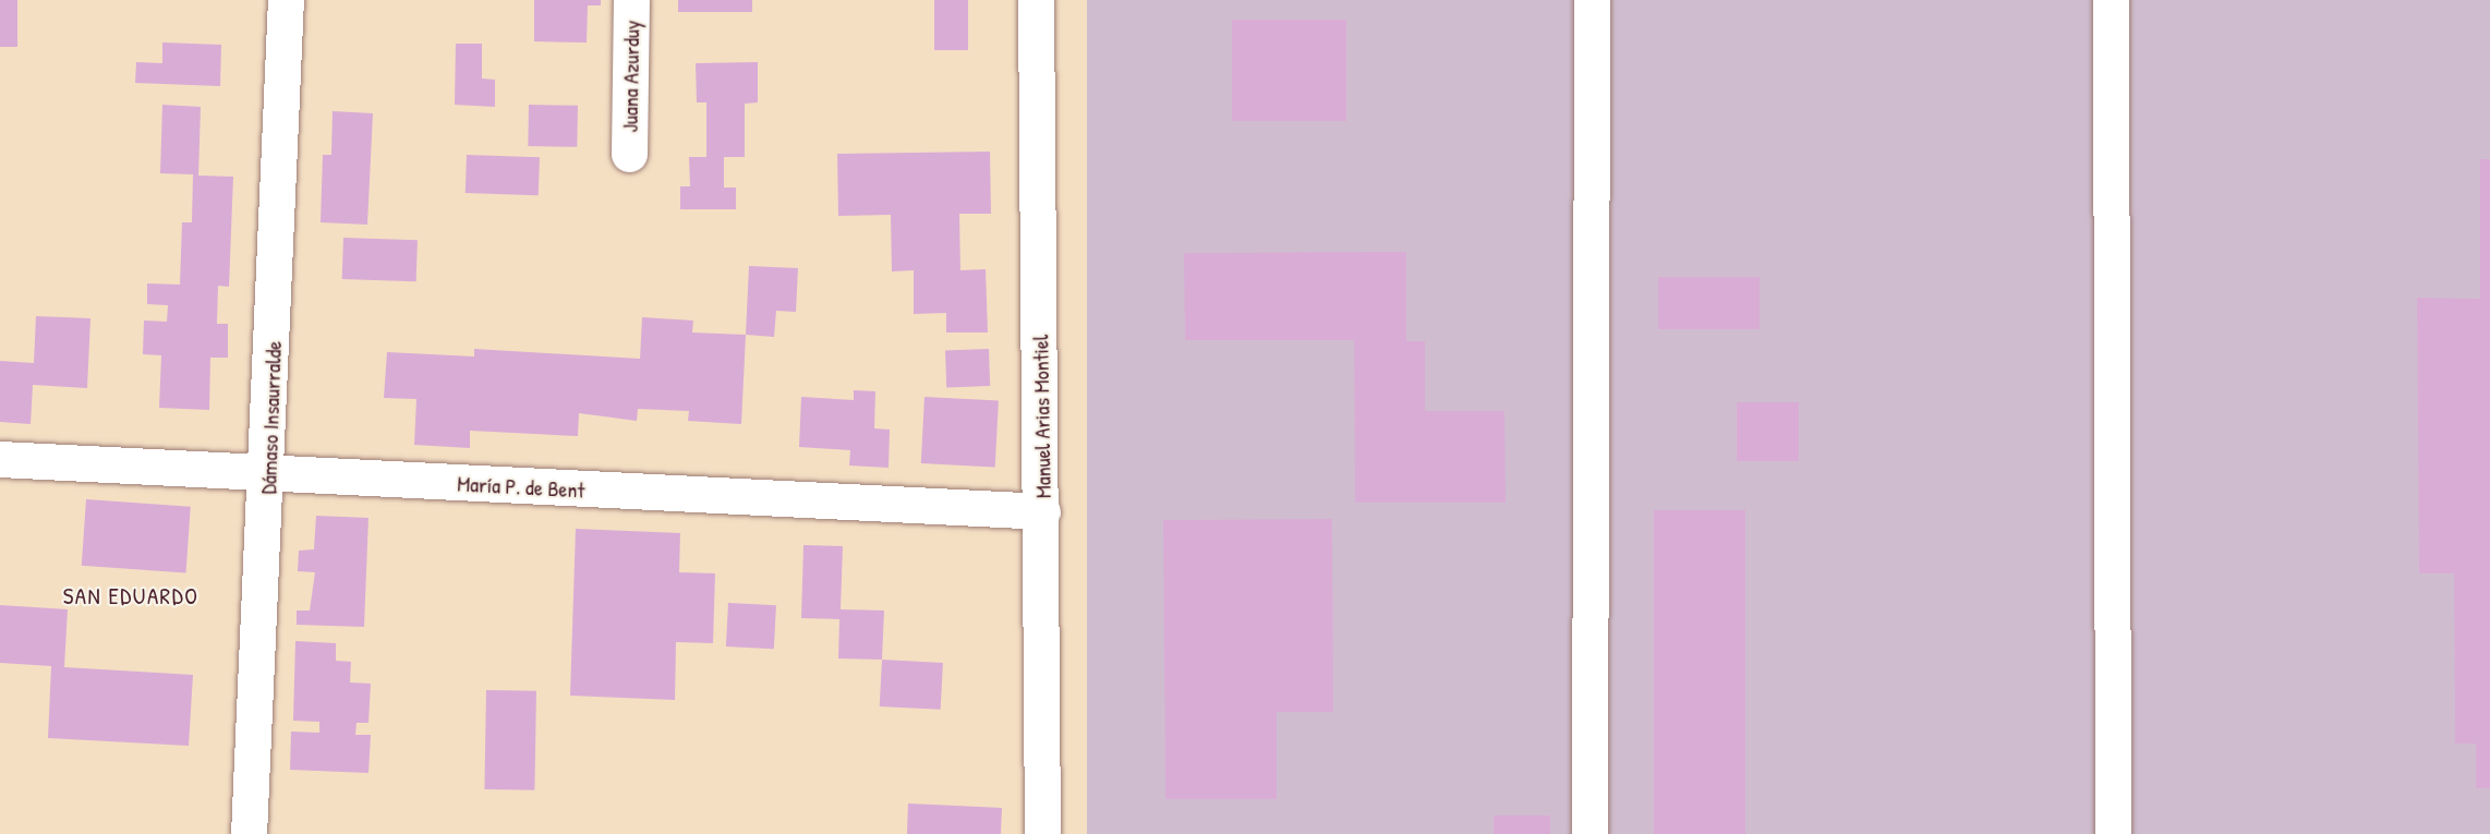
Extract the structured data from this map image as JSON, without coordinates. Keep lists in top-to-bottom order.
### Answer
{
  "streets": {
    "street": [
      "Juana Azurduy",
      "Manuel Arias Montiel",
      "Dámaso Insaurralde",
      "María P. de Bent"
    ]
  },
  "crossings": [
    ["Manuel Arias Montiel", "María P. de Bent"],
    ["Dámaso Insaurralde", "María P. de Bent"]
  ],
  "districts": ["SAN EDUARDO"]
}
